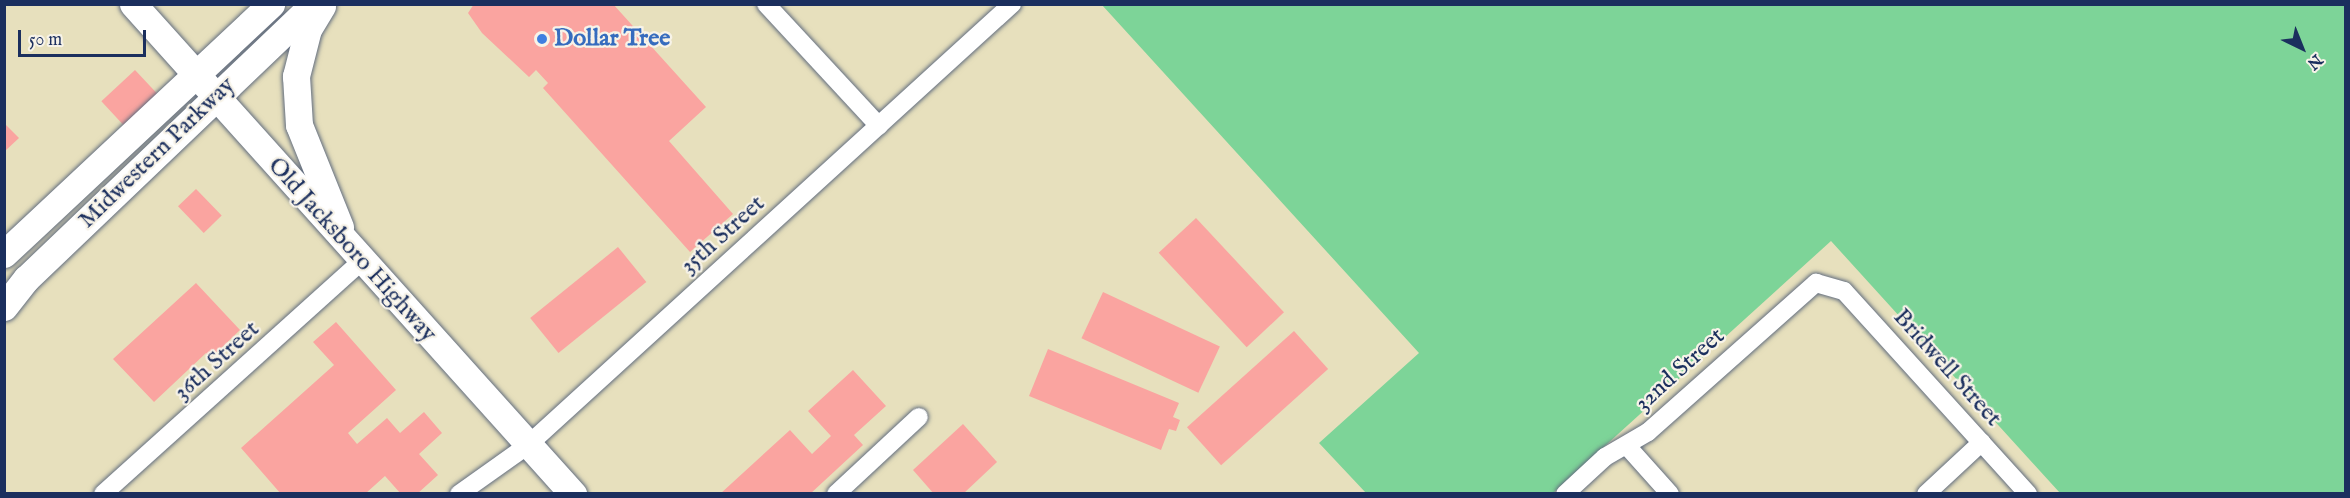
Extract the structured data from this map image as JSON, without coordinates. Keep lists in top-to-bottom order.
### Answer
{
  "streets": {
    "main road": ["Midwestern Parkway", "Old Jacksboro Highway"],
    "street": [
      "35th Street",
      "36th Street",
      "Bridwell Street",
      "32nd Street"
    ]
  },
  "crossings": [
    ["Midwestern Parkway", "Old Jacksboro Highway"],
    ["35th Street", "Old Jacksboro Highway"],
    ["Old Jacksboro Highway", "36th Street"],
    ["Bridwell Street", "32nd Street"]
  ],
  "places": ["Dollar Tree"],
  "scale_bar": "50 m",
  "north": "bottom right"
}
